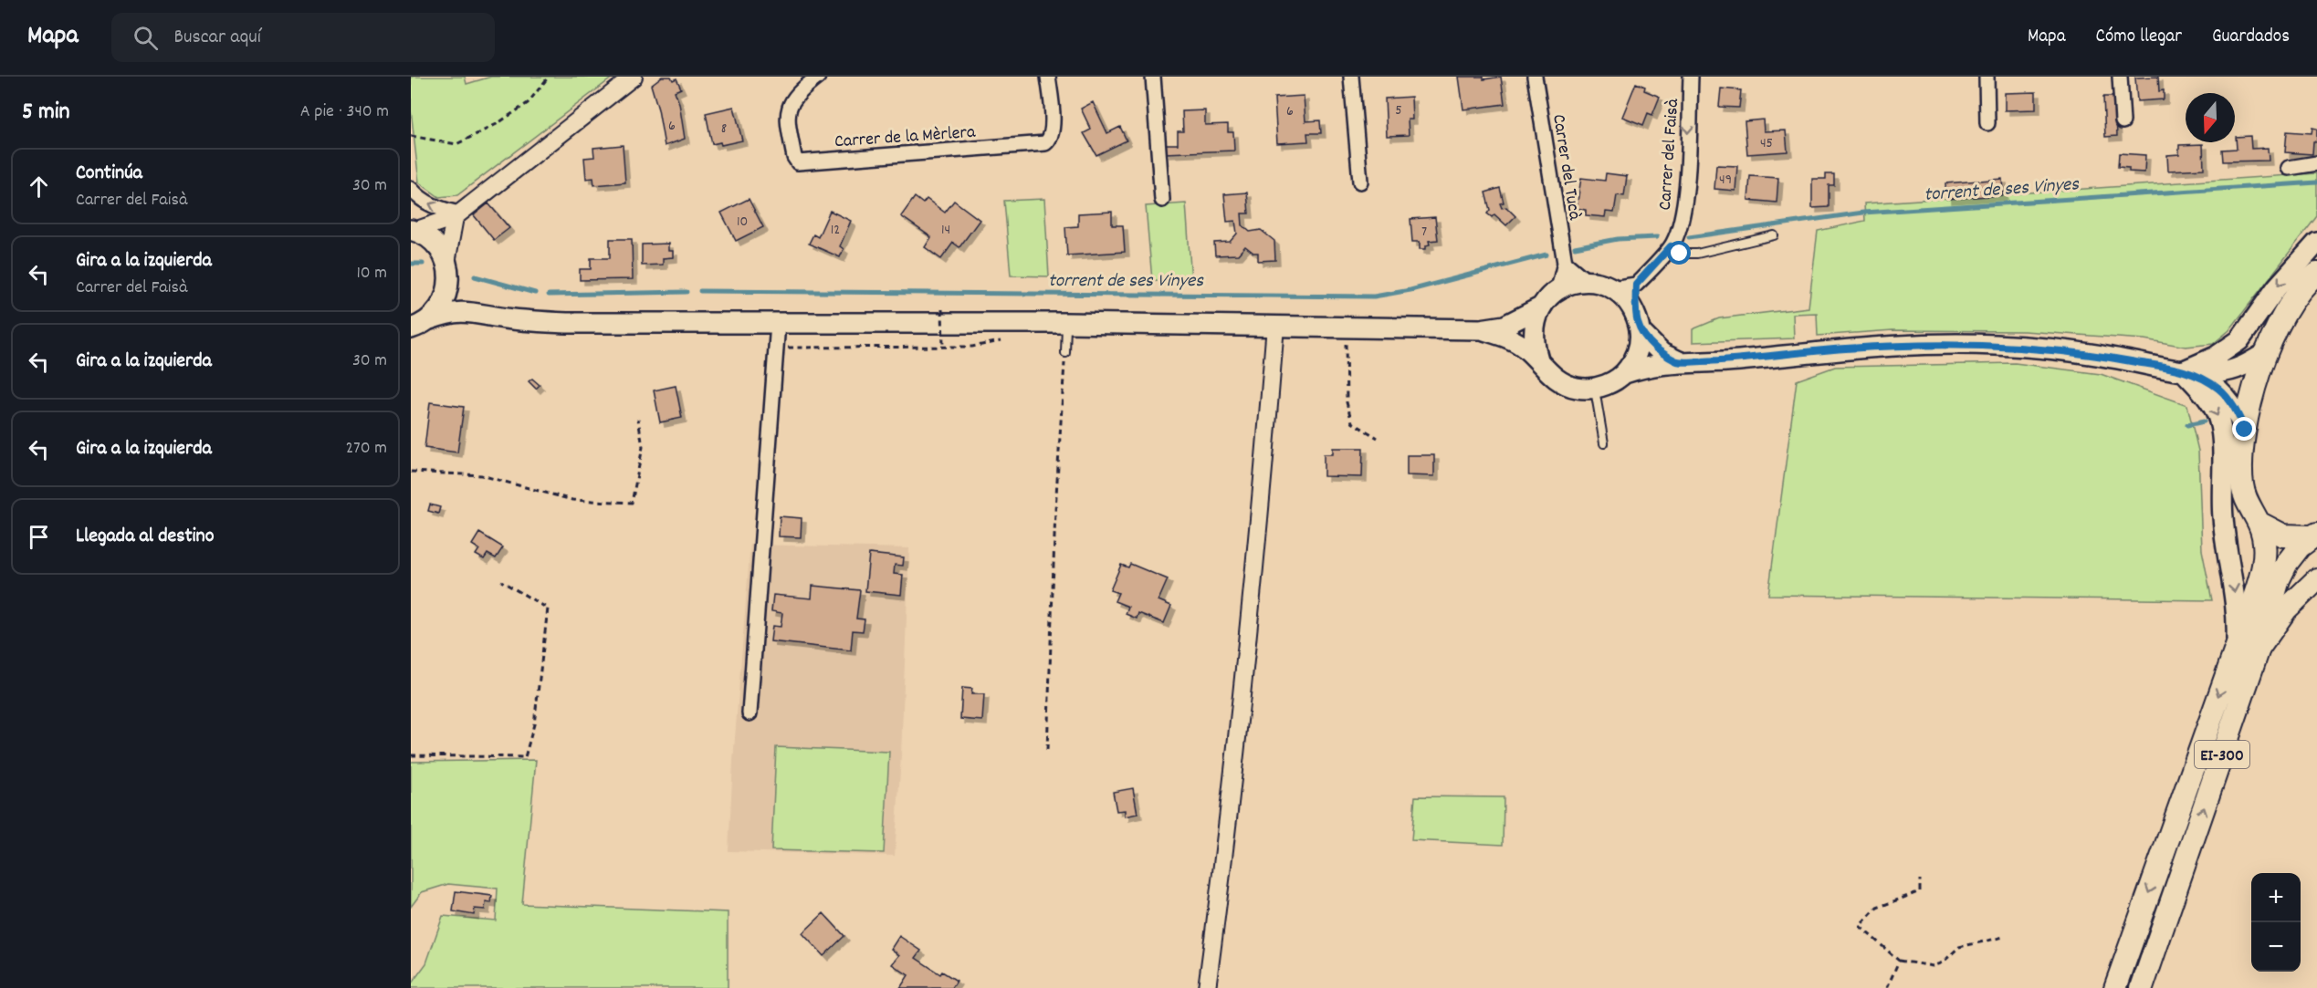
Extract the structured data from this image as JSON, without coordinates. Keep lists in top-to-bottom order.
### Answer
{
  "streets": {
    "main road": ["EI-300"],
    "street": ["Carrer de la Mèrlera", "Carrer del Faisà", "Carrer del Tucà"]
  },
  "one_way": ["Carrer del Faisà"],
  "water": ["torrent de ses Vinyes"],
  "house_numbers": [
    "5",
    "6",
    "6",
    "8",
    "45",
    "49",
    "10",
    "12",
    "14",
    "7"
  ],
  "north": "bottom",
  "page": {
    "header": "Mapa",
    "search": "Buscar aquí",
    "nav": ["Mapa", "Cómo llegar", "Guardados"],
    "heading": ["5 min", "A pie · 340 m"],
    "list": [
      ["Continúa", "Carrer del Faisà", "30 m"],
      ["Gira a la izquierda", "Carrer del Faisà", "10 m"],
      ["Gira a la izquierda", "30 m"],
      ["Gira a la izquierda", "270 m"],
      "Llegada al destino"
    ],
    "map_buttons": ["+", "−"]
  }
}
